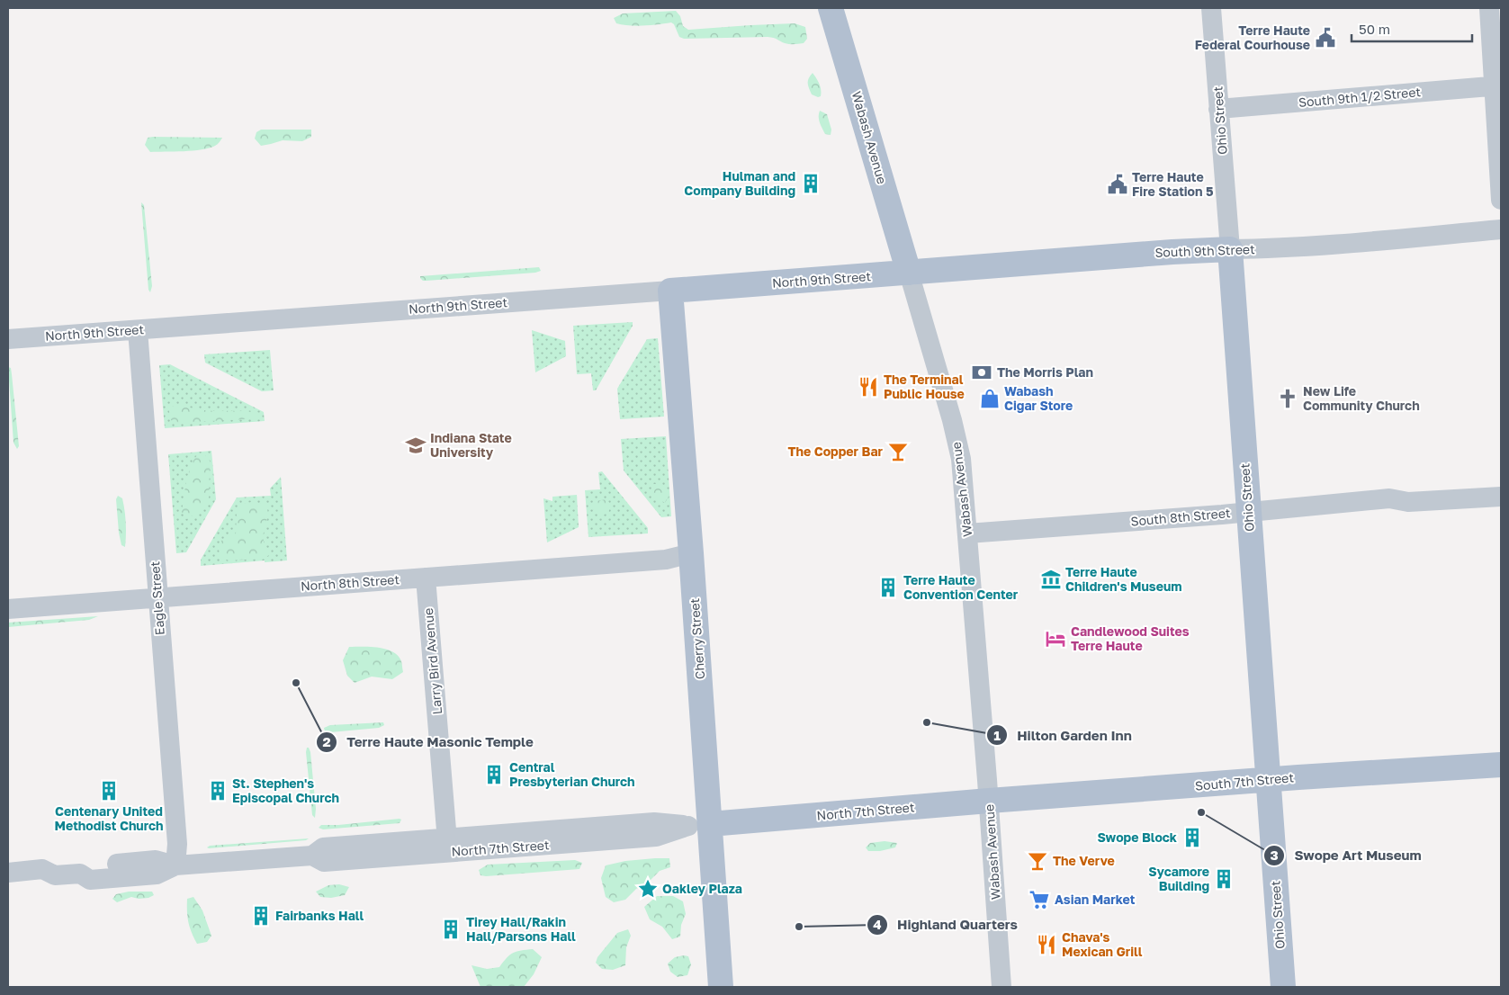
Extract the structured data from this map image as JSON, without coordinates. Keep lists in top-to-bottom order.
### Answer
{
  "streets": {
    "main road": [
      "Ohio Street",
      "Wabash Avenue",
      "South 9th Street",
      "North 9th Street",
      "Cherry Street",
      "South 7th Street",
      "North 7th Street"
    ],
    "street": [
      "South 9th 1/2 Street",
      "South 8th Street",
      "North 8th Street",
      "Eagle Street",
      "Larry Bird Avenue"
    ]
  },
  "crossings": [
    ["South 9th 1/2 Street", "Ohio Street"],
    ["Ohio Street", "South 9th Street"],
    ["Ohio Street", "South 8th Street"],
    ["Ohio Street", "South 7th Street"],
    ["Wabash Avenue", "South 9th Street"],
    ["Wabash Avenue", "North 9th Street"],
    ["Wabash Avenue", "South 8th Street"],
    ["Wabash Avenue", "South 7th Street"],
    ["Wabash Avenue", "North 7th Street"],
    ["South 9th Street", "North 9th Street"],
    ["North 9th Street", "Eagle Street"],
    ["North 9th Street", "Cherry Street"],
    ["North 8th Street", "Eagle Street"],
    ["North 8th Street", "Cherry Street"],
    ["North 8th Street", "Larry Bird Avenue"],
    ["Eagle Street", "North 7th Street"],
    ["Cherry Street", "North 7th Street"],
    ["Larry Bird Avenue", "North 7th Street"],
    ["South 7th Street", "North 7th Street"]
  ],
  "places": {
    "public building": ["Terre Haute Federal Courhouse", "Terre Haute Fire Station 5"],
    "building": [
      "Hulman and Company Building",
      "Terre Haute Convention Center",
      "Central Presbyterian Church",
      "Centenary United Methodist Church",
      "St. Stephen's Episcopal Church",
      "Swope Block",
      "Sycamore Building",
      "Fairbanks Hall",
      "Tirey Hall/Rakin Hall/Parsons Hall"
    ],
    "bank": ["The Morris Plan"],
    "restaurant": ["The Terminal Public House", "Chava's Mexican Grill"],
    "shop": ["Wabash Cigar Store"],
    "church": ["New Life Community Church"],
    "school or university": ["Indiana State University"],
    "bar": ["The Copper Bar", "The Verve"],
    "museum": ["Terre Haute Children's Museum"],
    "hotel": ["Candlewood Suites Terre Haute"],
    "other": [
      "Terre Haute Masonic Temple",
      "Hilton Garden Inn",
      "Swope Art Museum",
      "Highland Quarters"
    ],
    "place": ["Oakley Plaza"],
    "supermarket": ["Asian Market"]
  },
  "scale_bar": "50 m"
}
